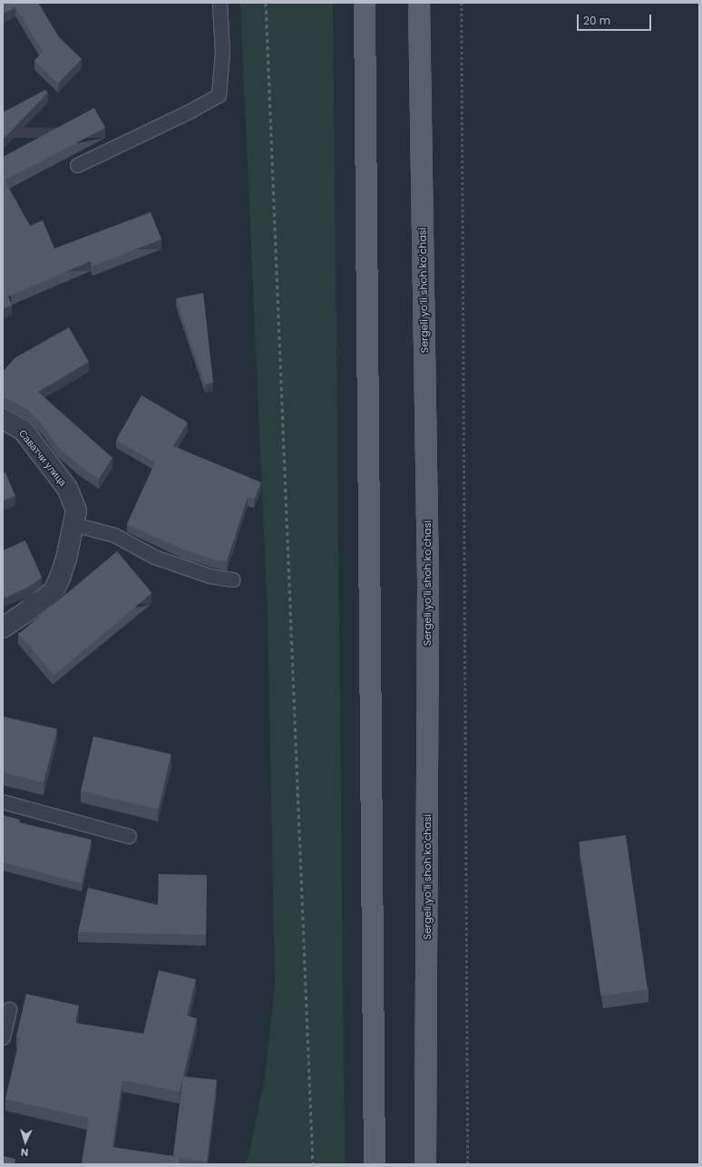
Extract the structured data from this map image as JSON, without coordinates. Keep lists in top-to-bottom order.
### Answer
{
  "streets": {
    "main road": ["Sergeli yo‘li shoh ko‘chasi"],
    "street": ["Саватчи улица"]
  },
  "scale_bar": "20 m",
  "north": "bottom"
}
